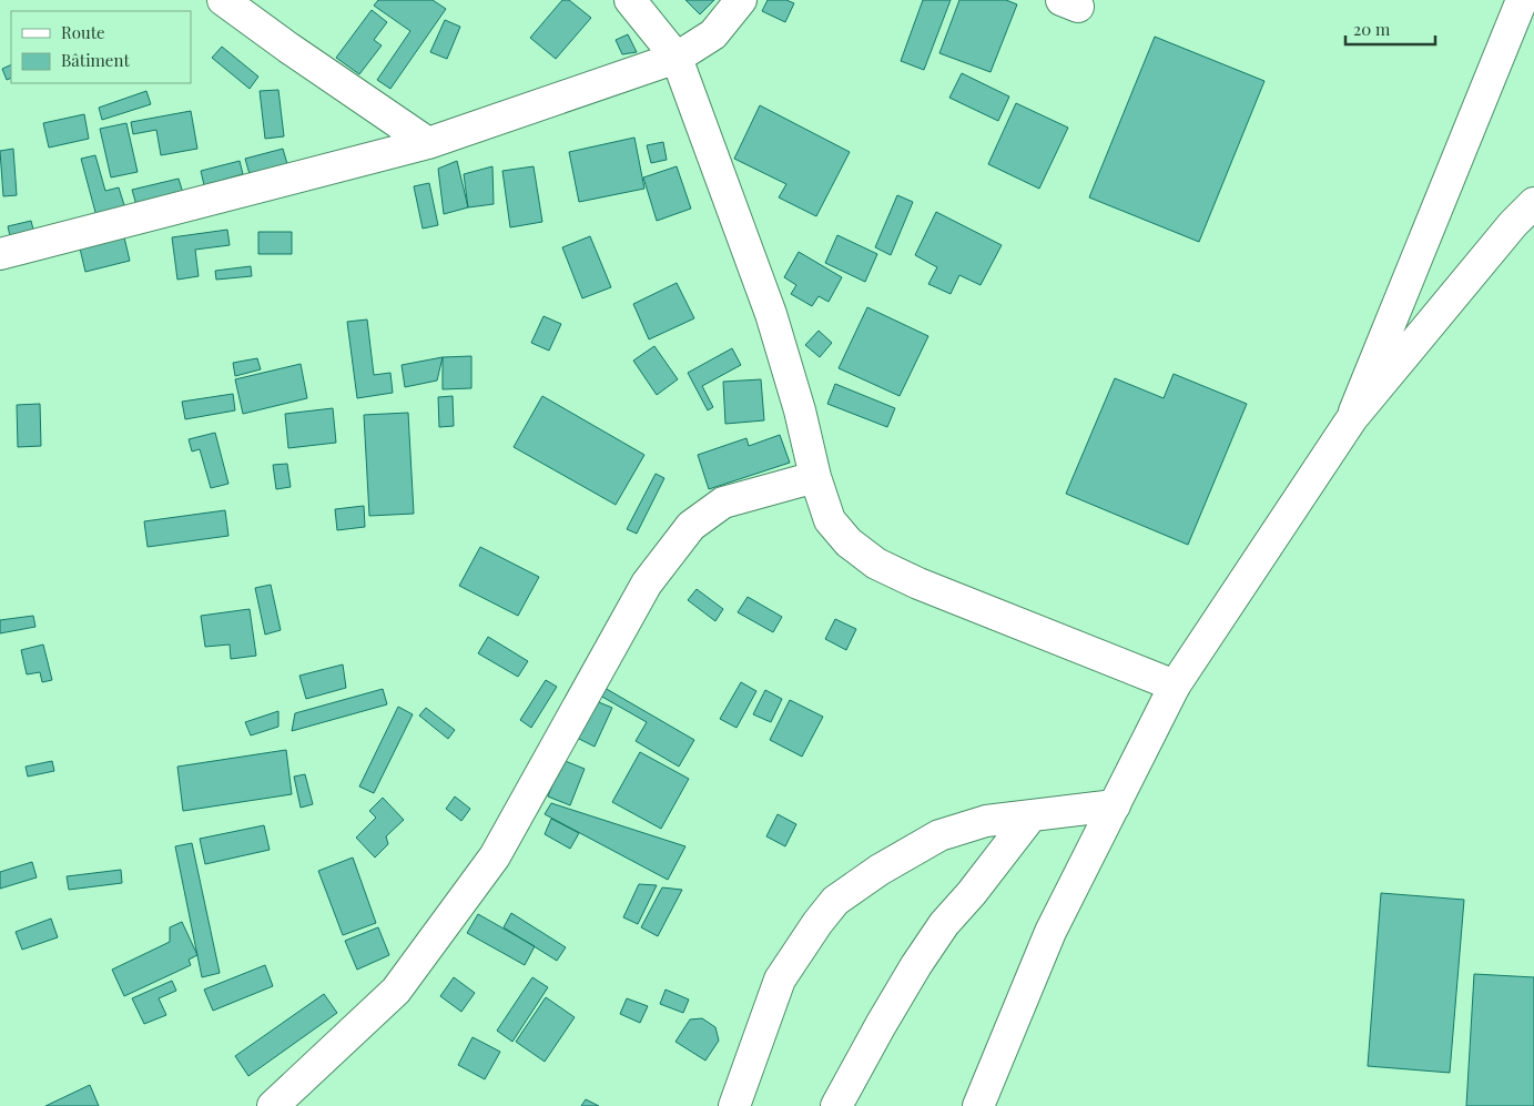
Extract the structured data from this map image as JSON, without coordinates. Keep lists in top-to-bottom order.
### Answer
{
  "legend": ["Route", "Bâtiment"],
  "scale_bar": "20 m"
}
